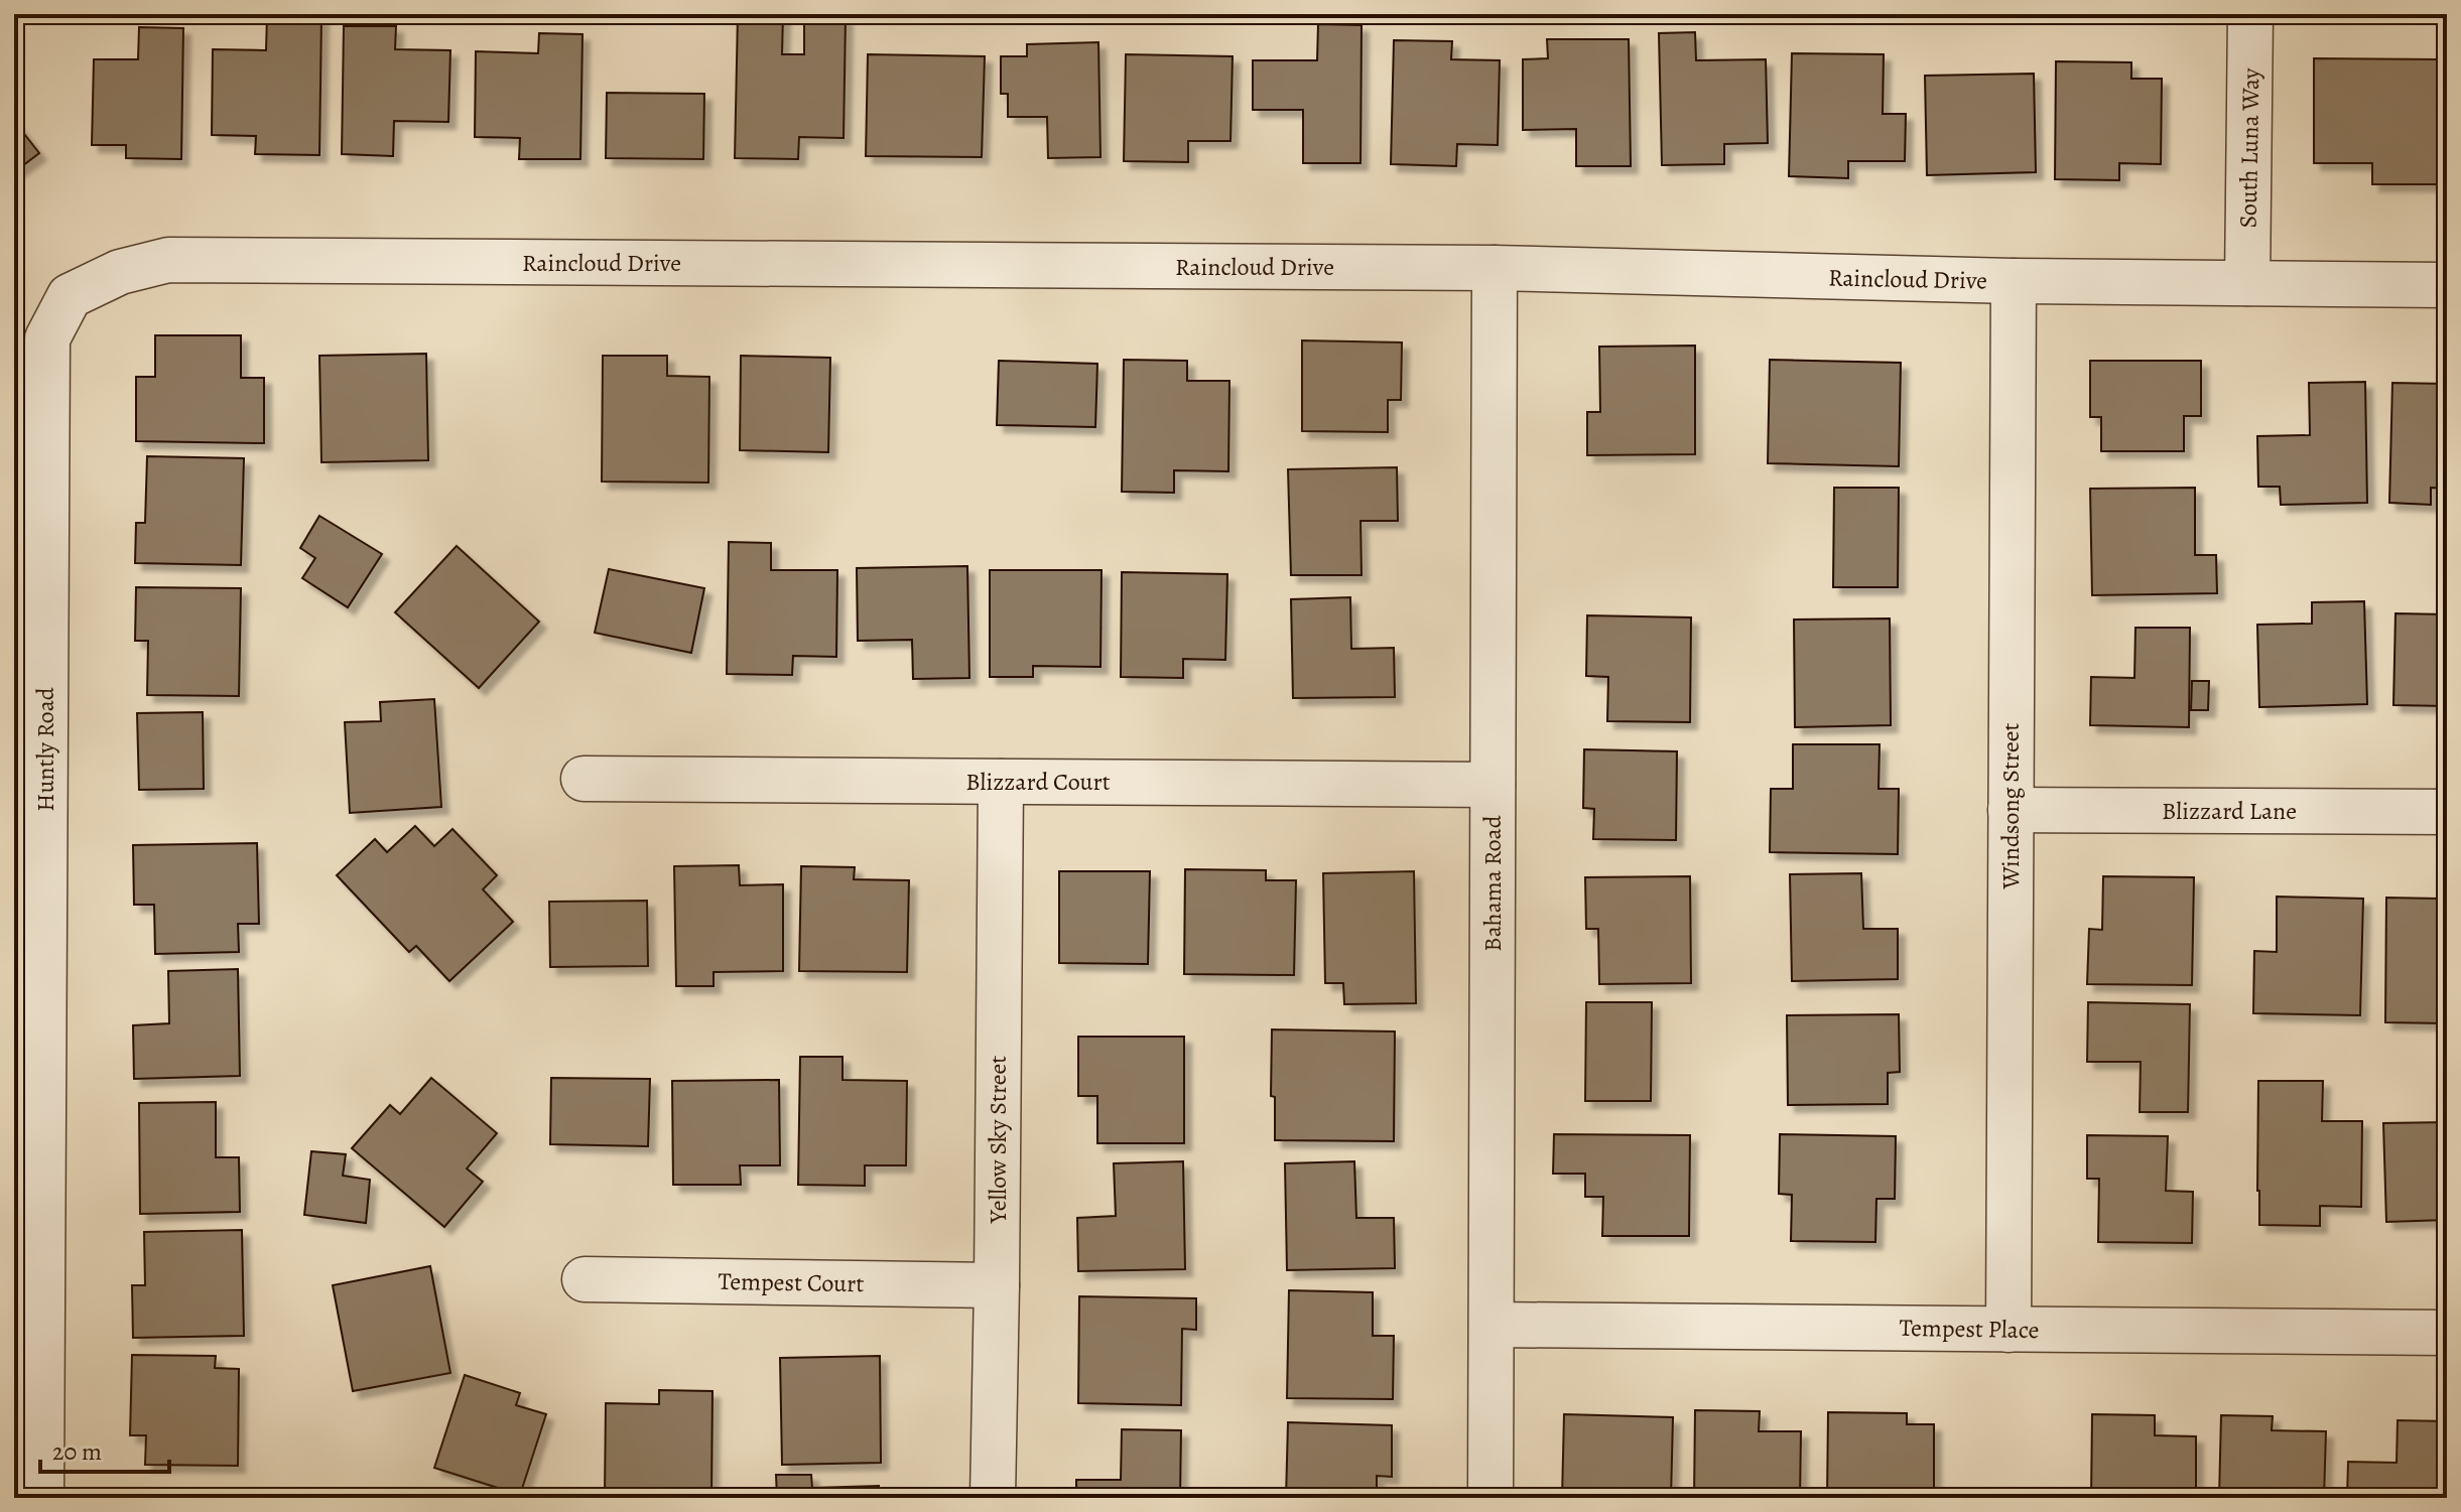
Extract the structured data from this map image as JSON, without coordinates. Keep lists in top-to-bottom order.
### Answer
{
  "streets": {
    "street": [
      "South Luna Way",
      "Raincloud Drive",
      "Huntly Road",
      "Blizzard Court",
      "Windsong Street",
      "Blizzard Lane",
      "Bahama Road",
      "Yellow Sky Street",
      "Tempest Court",
      "Tempest Place"
    ]
  },
  "crossings": [
    ["South Luna Way", "Raincloud Drive"],
    ["Raincloud Drive", "Huntly Road"],
    ["Raincloud Drive", "Windsong Street"],
    ["Raincloud Drive", "Bahama Road"],
    ["Blizzard Court", "Bahama Road"],
    ["Blizzard Court", "Yellow Sky Street"],
    ["Windsong Street", "Blizzard Lane"],
    ["Windsong Street", "Tempest Place"],
    ["Bahama Road", "Tempest Place"],
    ["Yellow Sky Street", "Tempest Court"]
  ],
  "scale_bar": "20 m"
}
